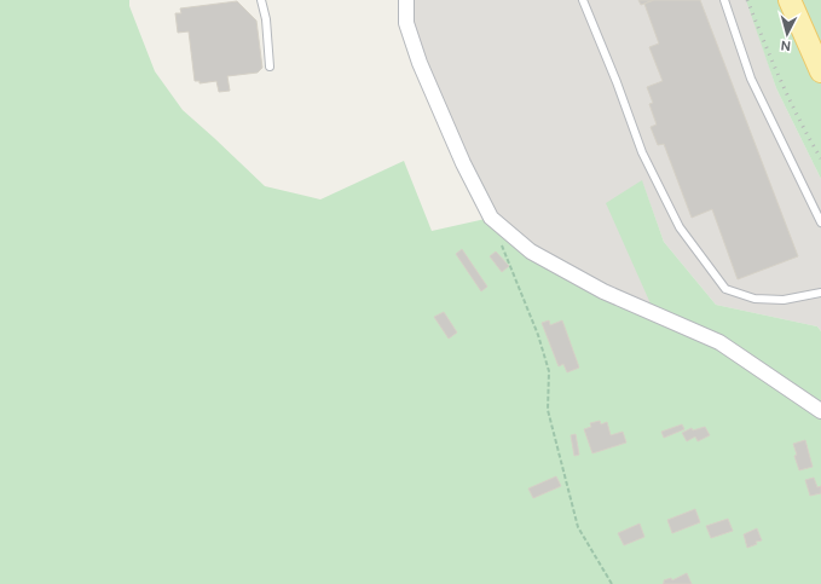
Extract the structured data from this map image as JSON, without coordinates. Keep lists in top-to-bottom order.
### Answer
{
  "north": "bottom"
}
